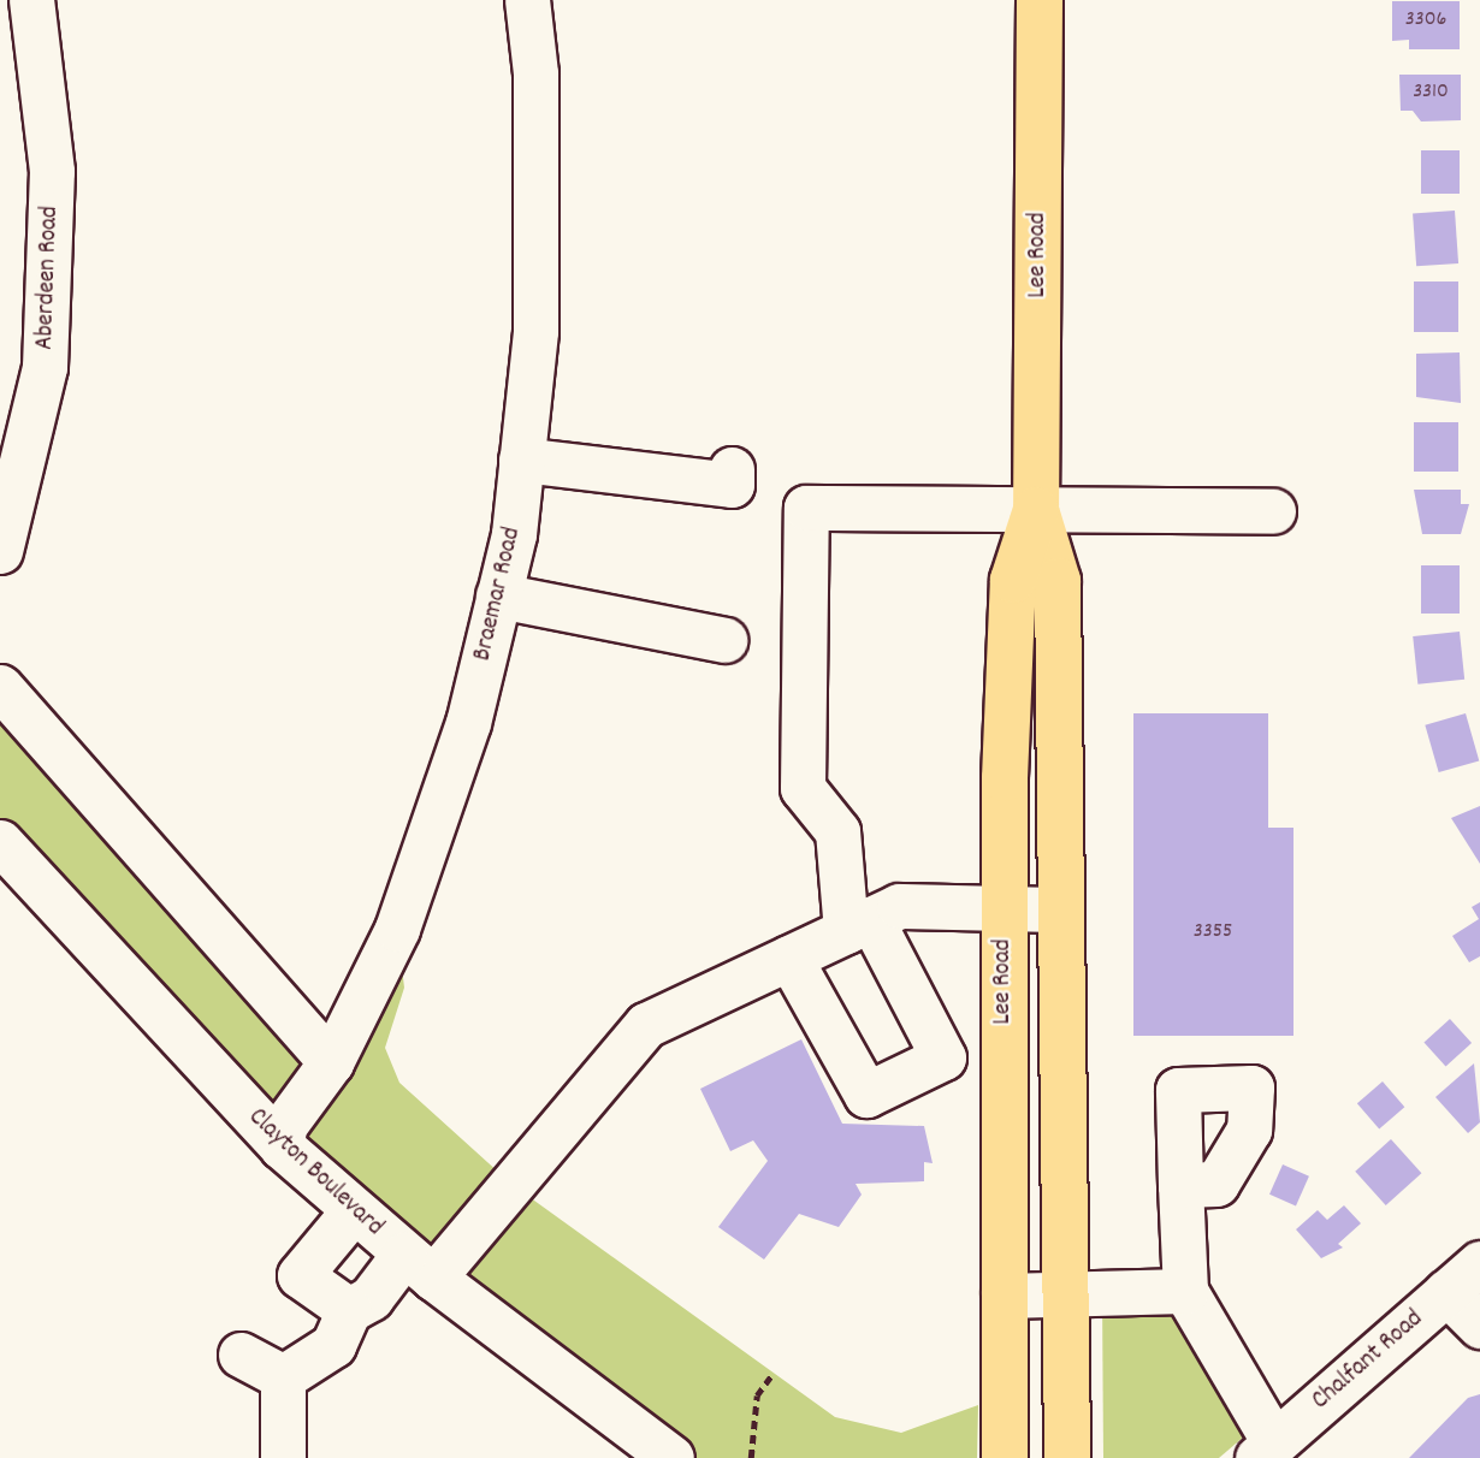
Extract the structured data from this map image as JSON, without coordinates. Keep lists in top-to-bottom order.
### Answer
{
  "streets": {
    "main road": ["Lee Road"],
    "street": [
      "Aberdeen Road",
      "Braemar Road",
      "Clayton Boulevard",
      "Chalfant Road"
    ]
  },
  "crossings": [
    ["Braemar Road", "Clayton Boulevard"]
  ],
  "house_numbers": ["3306", "3310", "3355"]
}
